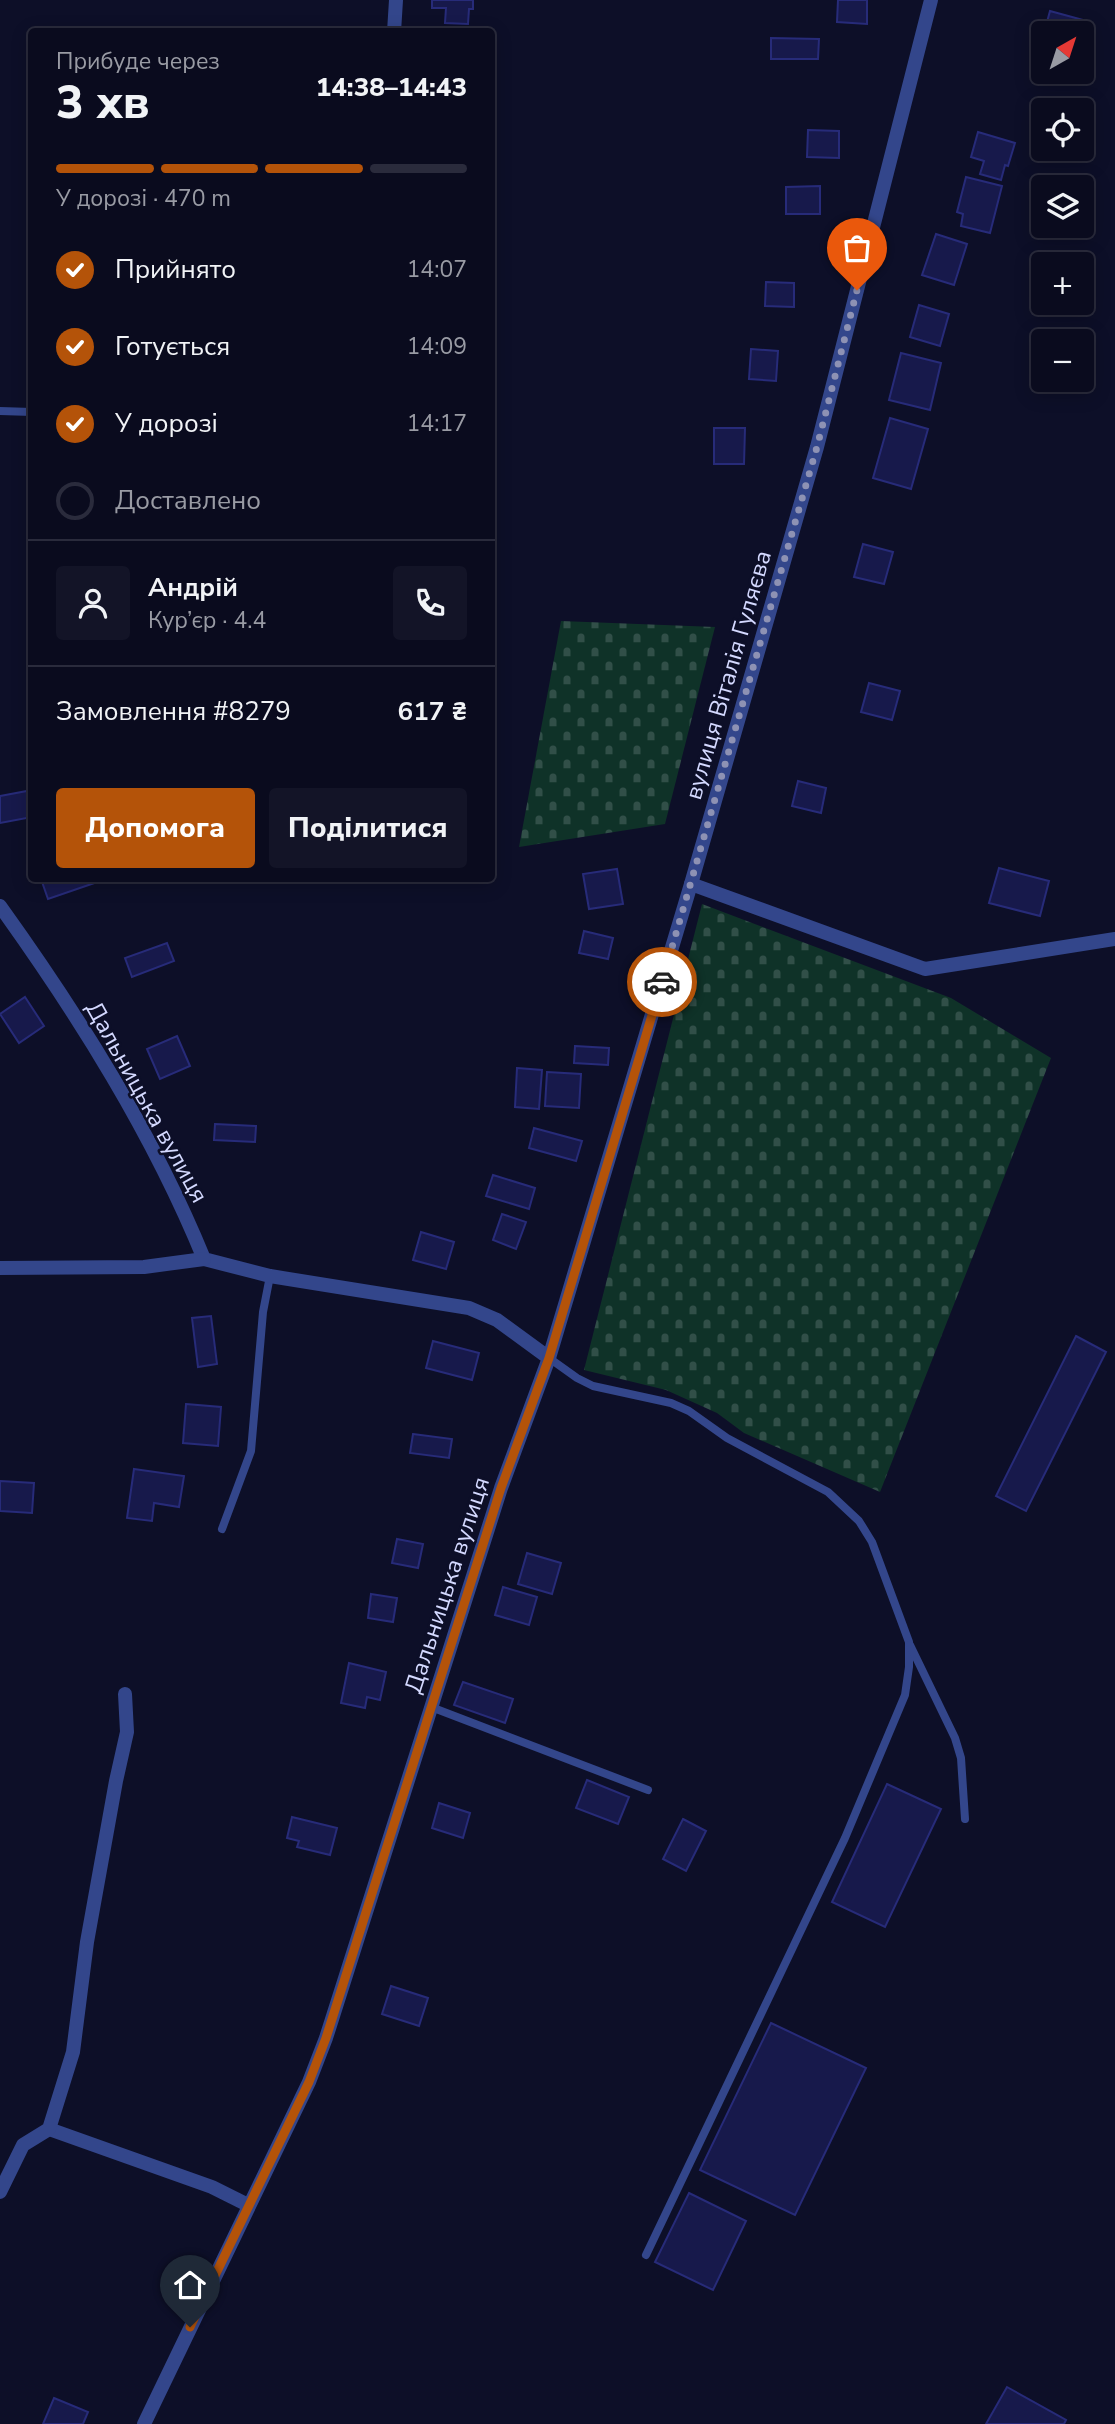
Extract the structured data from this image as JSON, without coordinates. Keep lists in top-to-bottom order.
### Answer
{
  "streets": {
    "street": ["вулиця Віталія Гуляєва", "Дальницька вулиця"]
  },
  "crossings": [
    ["вулиця Віталія Гуляєва", "Дальницька вулиця"]
  ],
  "north": "top right",
  "page": {
    "map_buttons": ["+", "−"],
    "heading": ["3 хв", "Прибуде через", "14:38–14:43"],
    "panel": [
      "Андрій",
      "Кур’єр · 4.4",
      "Замовлення #8279",
      "617 ₴"
    ],
    "bar": "У дорозі · 470 m",
    "list": [
      ["Прийнято", "14:07"],
      ["Готується", "14:09"],
      ["У дорозі", "14:17"],
      "Доставлено"
    ],
    "buttons": ["Допомога", "Поділитися"]
  }
}
